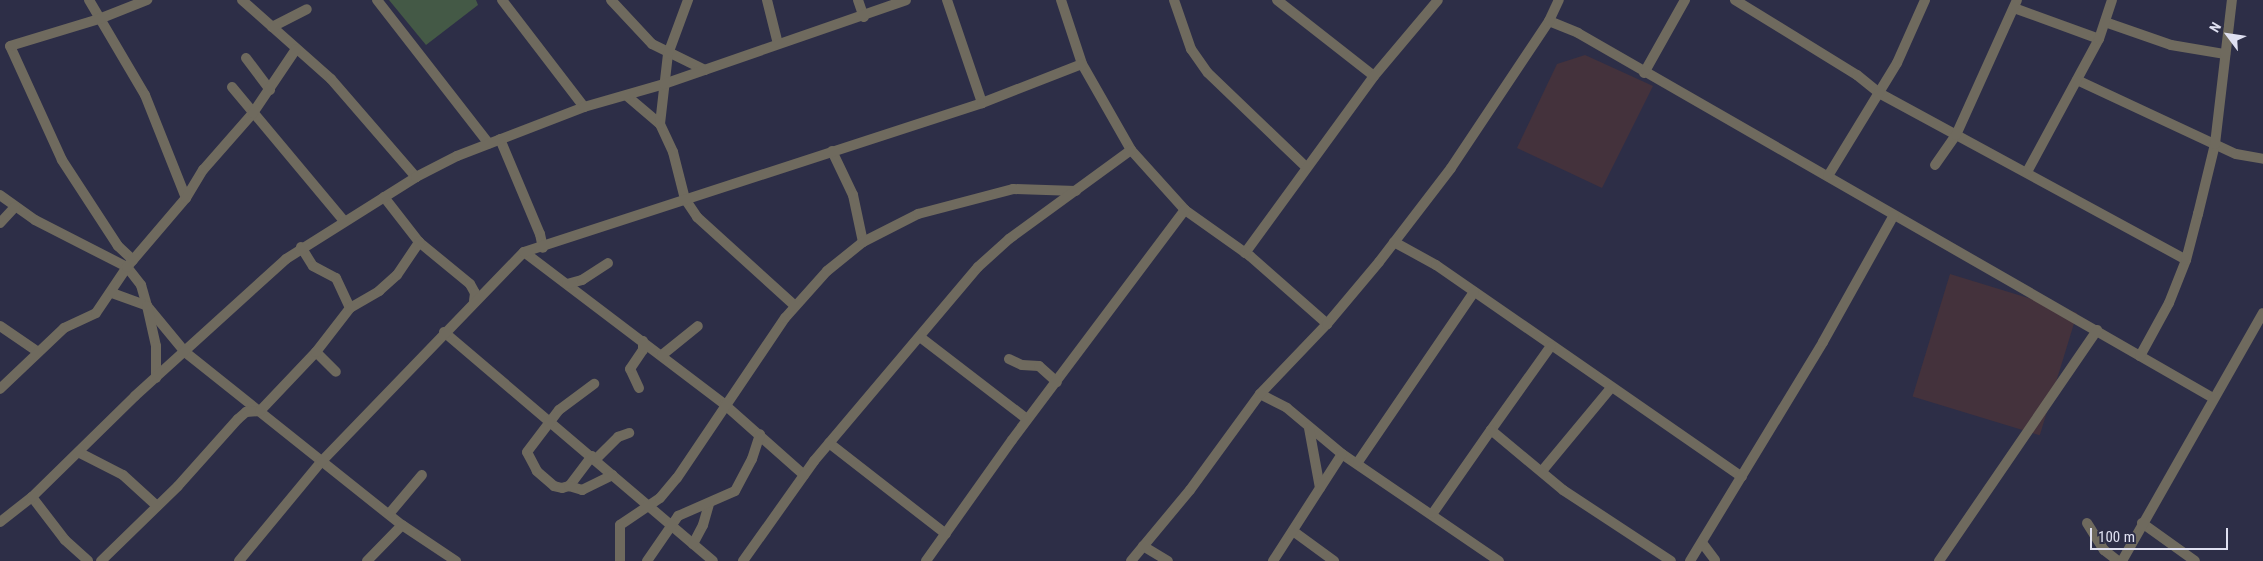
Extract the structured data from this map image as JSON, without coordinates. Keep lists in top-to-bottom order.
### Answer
{
  "scale_bar": "100 m",
  "north": "top left"
}
